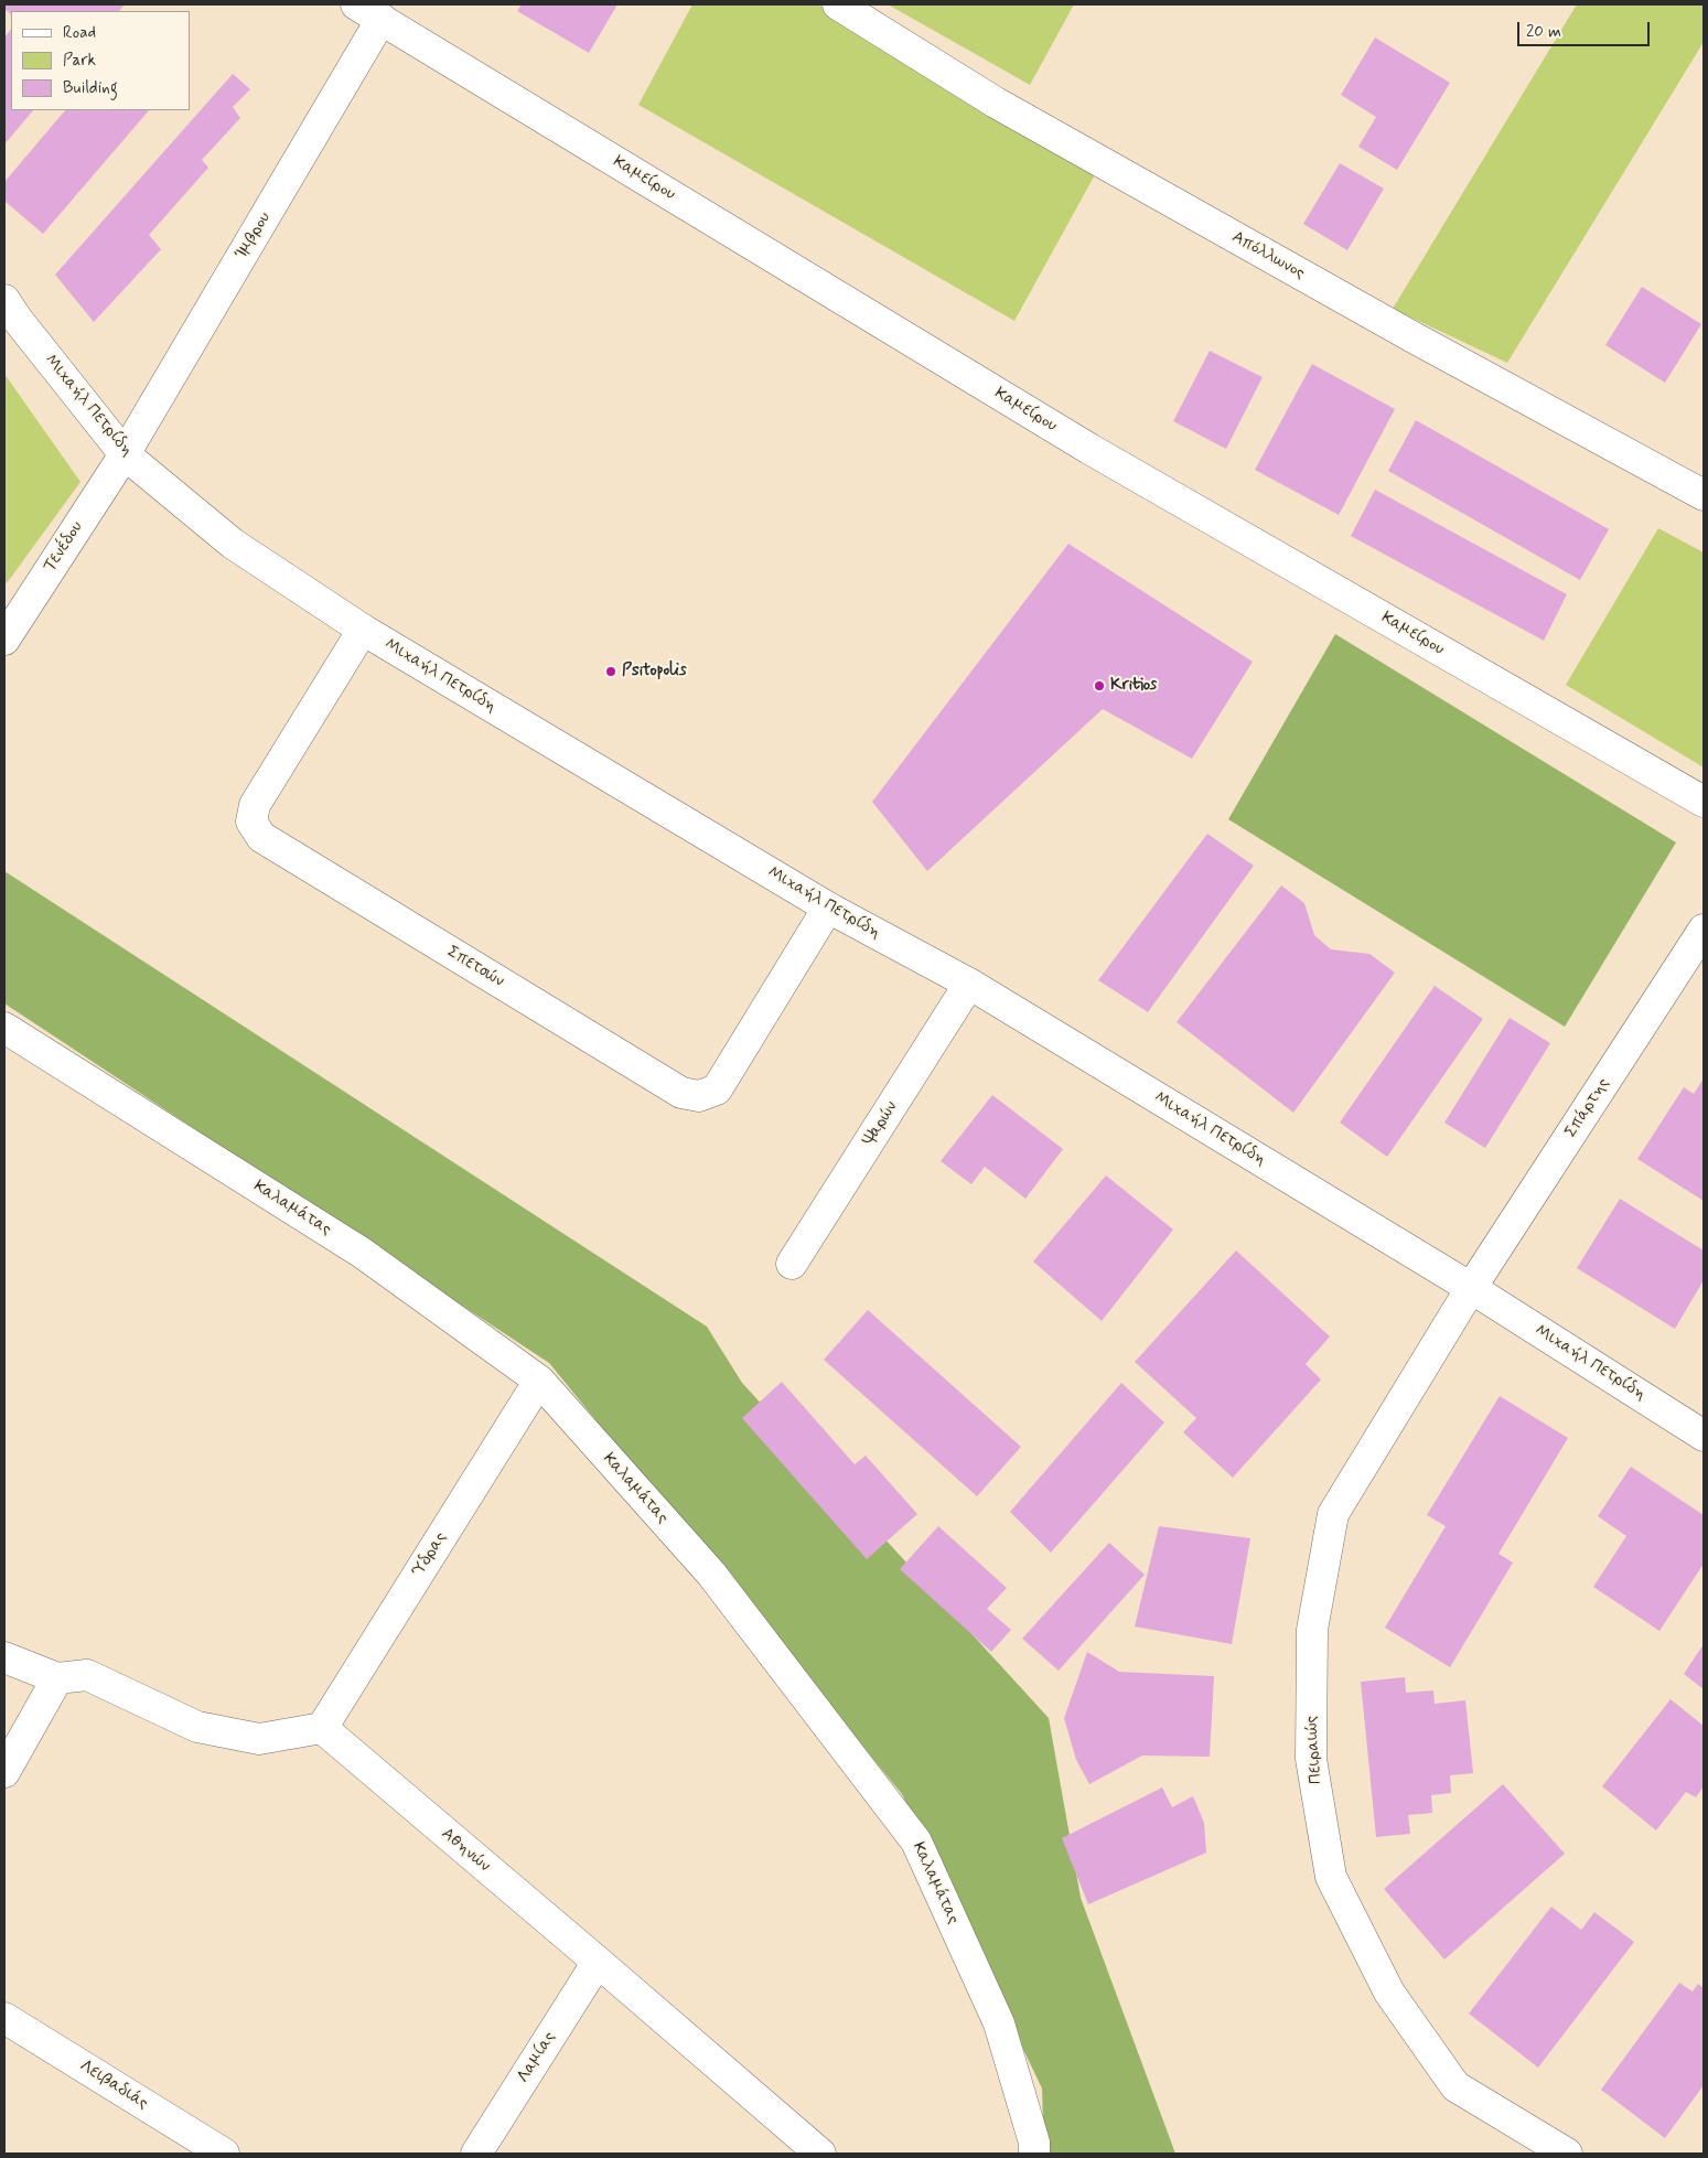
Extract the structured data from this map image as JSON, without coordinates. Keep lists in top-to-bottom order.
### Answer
{
  "streets": {
    "street": [
      "Καμείρου",
      "Ίμβρου",
      "Απόλλωνος",
      "Μιχαήλ Πετρίδη",
      "Τενέδου",
      "Σπετσών",
      "Σπάρτης",
      "Ψαρών",
      "Καλαμάτας",
      "Ύδρας",
      "Πειραιώς",
      "Αθηνών",
      "Λαμίας",
      "Λειβαδιάς"
    ]
  },
  "crossings": [
    ["Καμείρου", "Ίμβρου"],
    ["Ίμβρου", "Μιχαήλ Πετρίδη"],
    ["Ίμβρου", "Τενέδου"],
    ["Μιχαήλ Πετρίδη", "Τενέδου"],
    ["Μιχαήλ Πετρίδη", "Σπετσών"],
    ["Μιχαήλ Πετρίδη", "Σπάρτης"],
    ["Μιχαήλ Πετρίδη", "Ψαρών"],
    ["Μιχαήλ Πετρίδη", "Πειραιώς"],
    ["Σπάρτης", "Πειραιώς"],
    ["Καλαμάτας", "Ύδρας"],
    ["Ύδρας", "Αθηνών"],
    ["Αθηνών", "Λαμίας"]
  ],
  "places": ["Psitopolis", "Kritios"],
  "legend": ["Road", "Park", "Building"],
  "scale_bar": "20 m"
}
